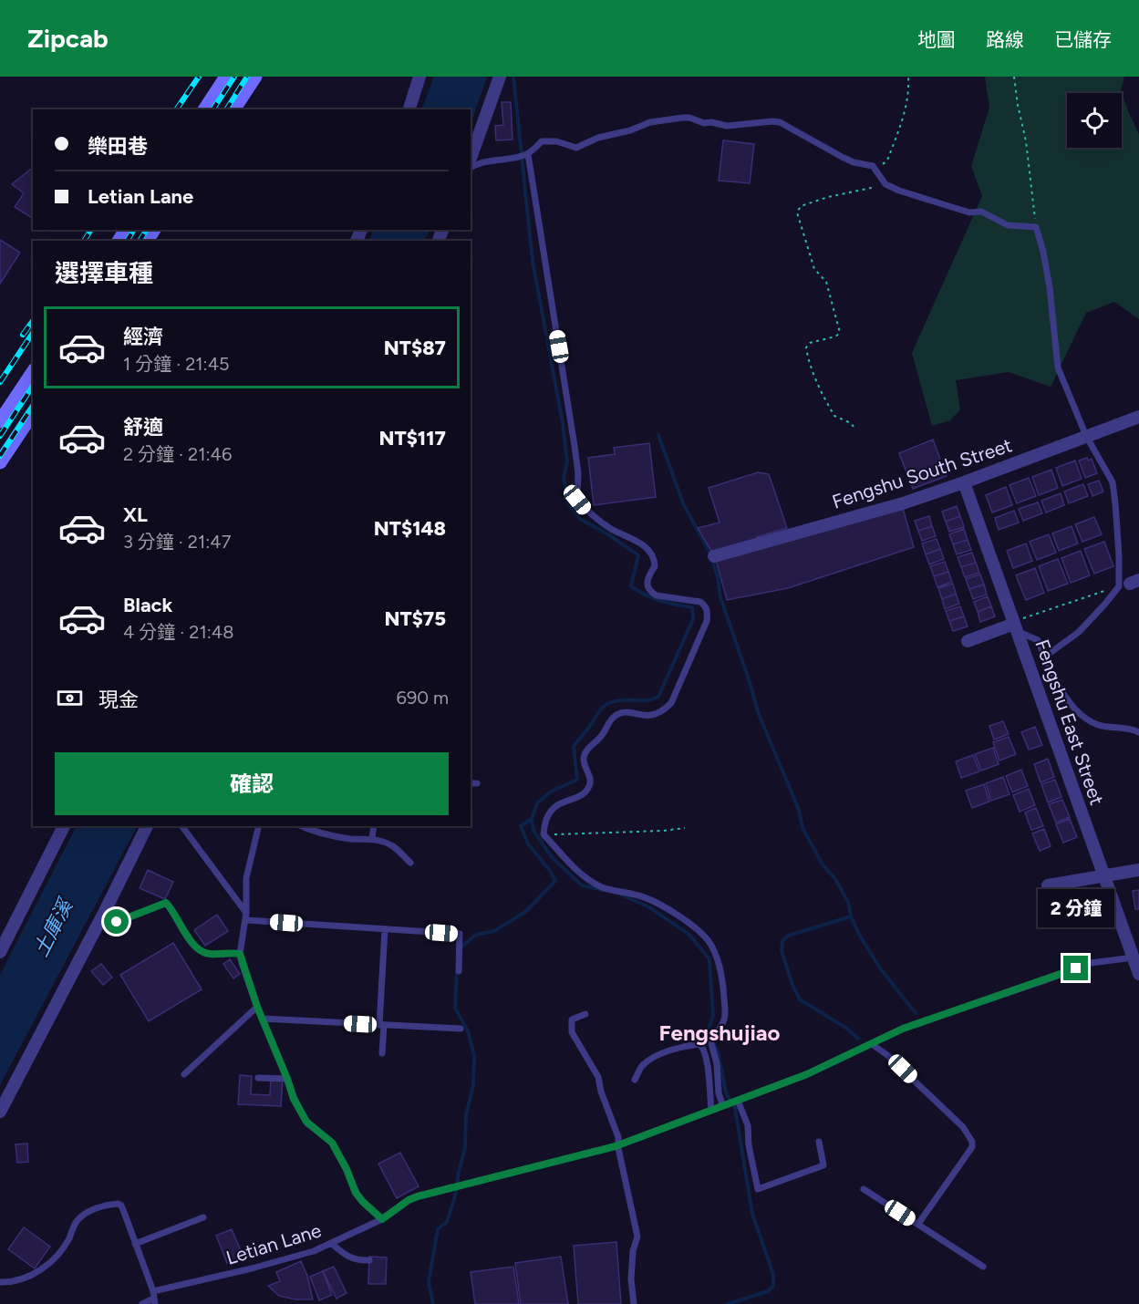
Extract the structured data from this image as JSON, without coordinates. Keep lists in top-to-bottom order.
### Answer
{
  "streets": {
    "street": ["Fengshu South Street", "Fengshu East Street"],
    "lane": ["Letian Lane"]
  },
  "crossings": [
    ["Fengshu South Street", "Fengshu East Street"],
    ["Fengshu East Street", "Letian Lane"]
  ],
  "districts": ["Fengshujiao"],
  "water": ["土庫溪"],
  "page": {
    "header": "Zipcab",
    "nav": ["地圖", "路線", "已儲存"],
    "banner": ["樂田巷", "Letian Lane"],
    "heading": "選擇車種",
    "list": [
      {
        "name": "經濟",
        "note": "1 分鐘 · 21:45",
        "value": "NT$87"
      },
      {
        "name": "舒適",
        "note": "2 分鐘 · 21:46",
        "value": "NT$117"
      },
      {
        "name": "XL",
        "note": "3 分鐘 · 21:47",
        "value": "NT$148"
      },
      {
        "name": "Black",
        "note": "4 分鐘 · 21:48",
        "value": "NT$75"
      }
    ],
    "pay": ["現金", "690 m"],
    "buttons": "確認",
    "bubble": "2 分鐘"
  }
}
